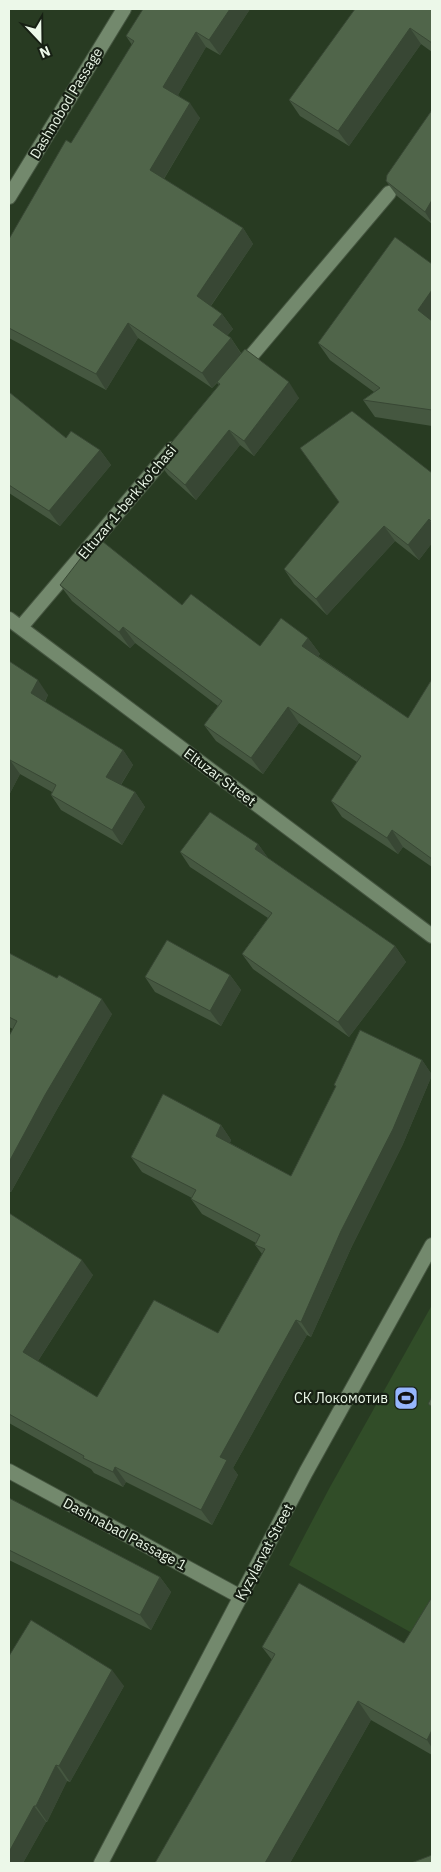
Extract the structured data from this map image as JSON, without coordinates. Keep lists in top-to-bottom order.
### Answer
{
  "streets": {
    "street": [
      "Dashnobod Passage",
      "Eltuzar 1-berk ko'chasi",
      "Eltuzar Street",
      "Dashnabad Passage 1",
      "Kyzylarvat Street"
    ]
  },
  "crossings": [
    ["Eltuzar 1-berk ko'chasi", "Eltuzar Street"],
    ["Dashnabad Passage 1", "Kyzylarvat Street"]
  ],
  "places": {
    "sports": ["СК Локомотив"]
  },
  "north": "bottom"
}
